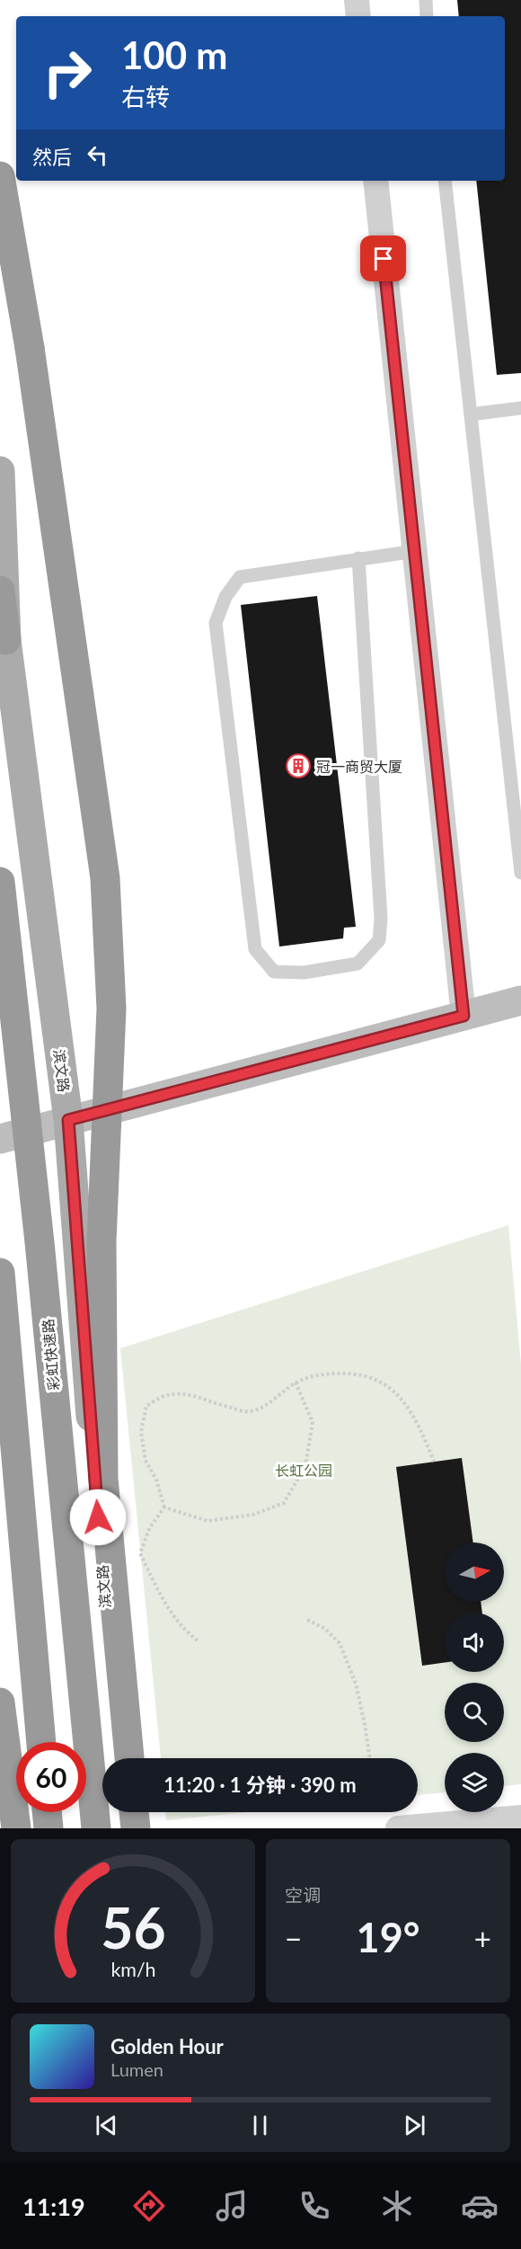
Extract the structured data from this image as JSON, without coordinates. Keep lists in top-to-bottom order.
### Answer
{
  "streets": {
    "highway": ["彩虹快速路"],
    "main road": ["滨文路"]
  },
  "parks": ["长虹公园"],
  "places": {
    "building": ["冠一商贸大厦"]
  },
  "north": "right",
  "page": {
    "turn": ["100 m", "右转"],
    "then": "然后",
    "limit": "60",
    "trip": "11:20 · 1 分钟 · 390 m",
    "tile": "空调",
    "heat": ["−", "19°", "+"],
    "song": ["Golden Hour", "Lumen"],
    "tabs": "11:19",
    "gauge": ["56", "km/h"]
  }
}
